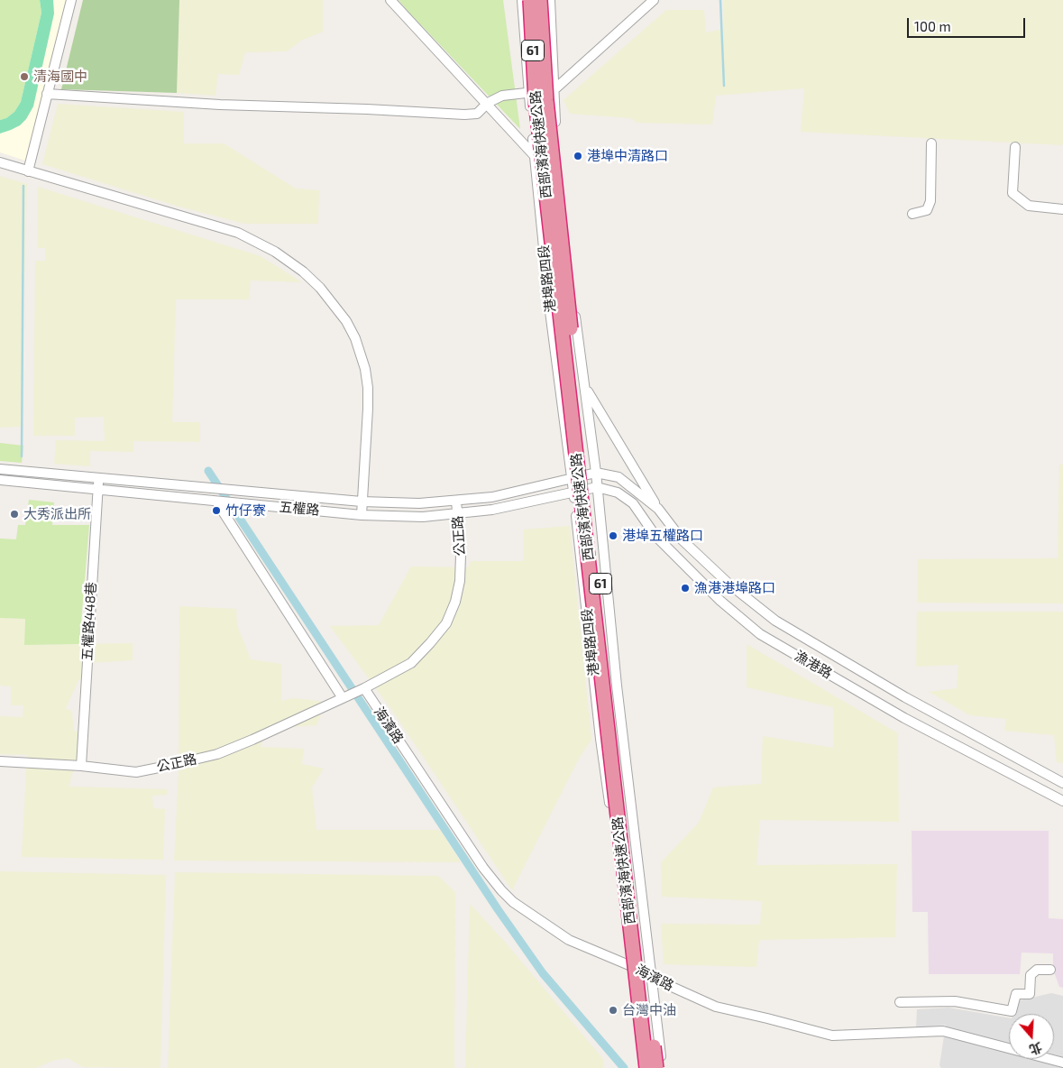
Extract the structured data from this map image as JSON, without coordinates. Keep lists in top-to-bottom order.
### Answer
{
  "streets": {
    "highway": ["61", "西部濱海快速公路"],
    "street": [
      "港埠路四段",
      "五權路",
      "公正路",
      "五權路448巷",
      "漁港路",
      "海濱路"
    ]
  },
  "crossings": [
    ["港埠路四段", "五權路"],
    ["港埠路四段", "漁港路"],
    ["港埠路四段", "海濱路"],
    ["五權路", "公正路"],
    ["五權路", "五權路448巷"],
    ["五權路", "漁港路"],
    ["公正路", "五權路448巷"],
    ["公正路", "海濱路"]
  ],
  "places": [
    "清海國中",
    "港埠中清路口",
    "竹仔寮",
    "大秀派出所",
    "港埠五權路口",
    "漁港港埠路口",
    "台灣中油"
  ],
  "scale_bar": "100 m",
  "north": "bottom"
}
